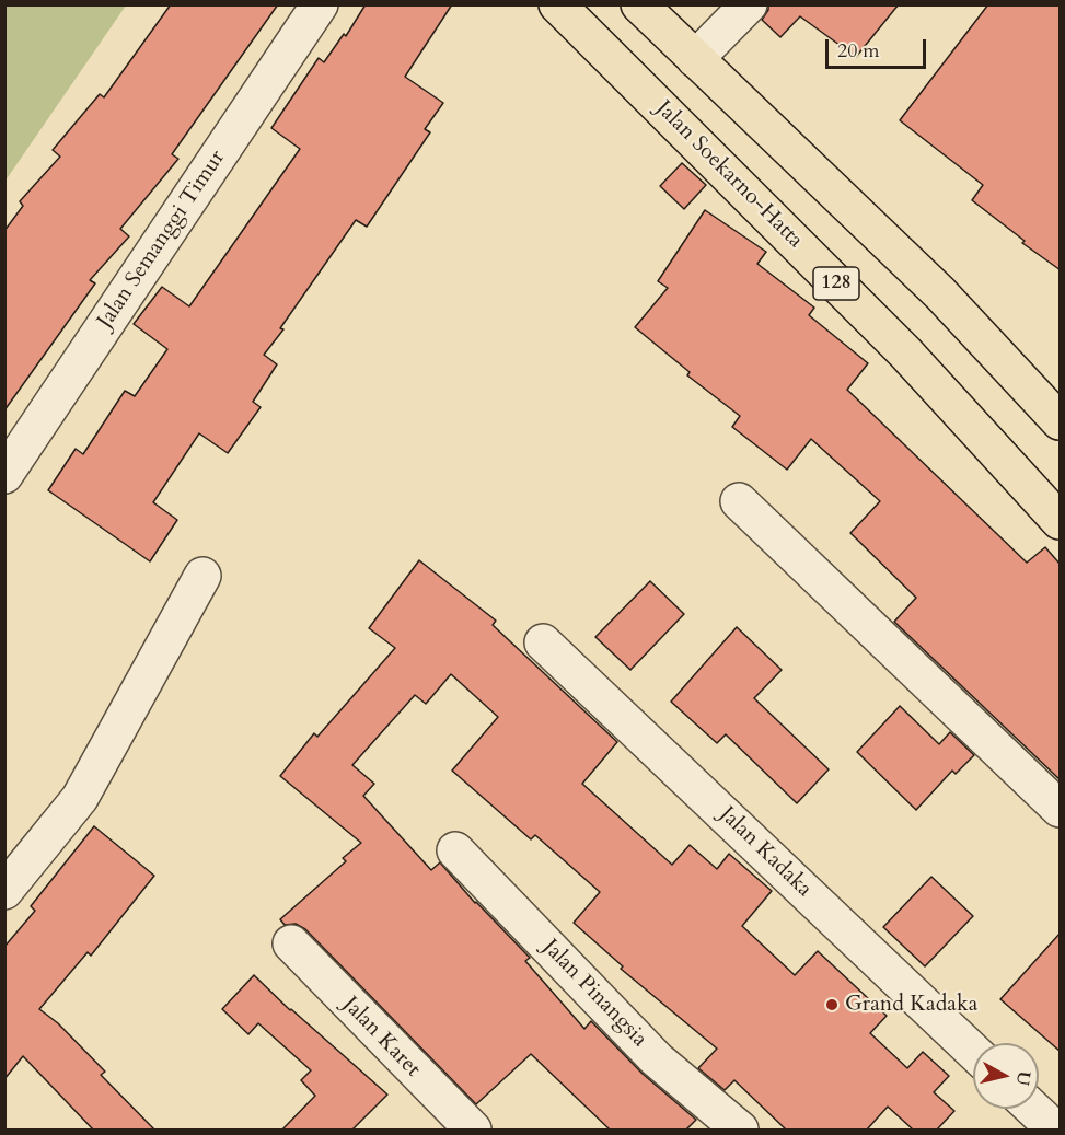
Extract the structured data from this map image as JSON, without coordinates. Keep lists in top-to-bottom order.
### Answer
{
  "streets": {
    "main road": ["Jalan Soekarno-Hatta", "128"],
    "street": [
      "Jalan Semanggi Timur",
      "Jalan Kadaka",
      "Jalan Pinangsia",
      "Jalan Karet"
    ]
  },
  "places": ["Grand Kadaka"],
  "scale_bar": "20 m",
  "north": "right"
}
